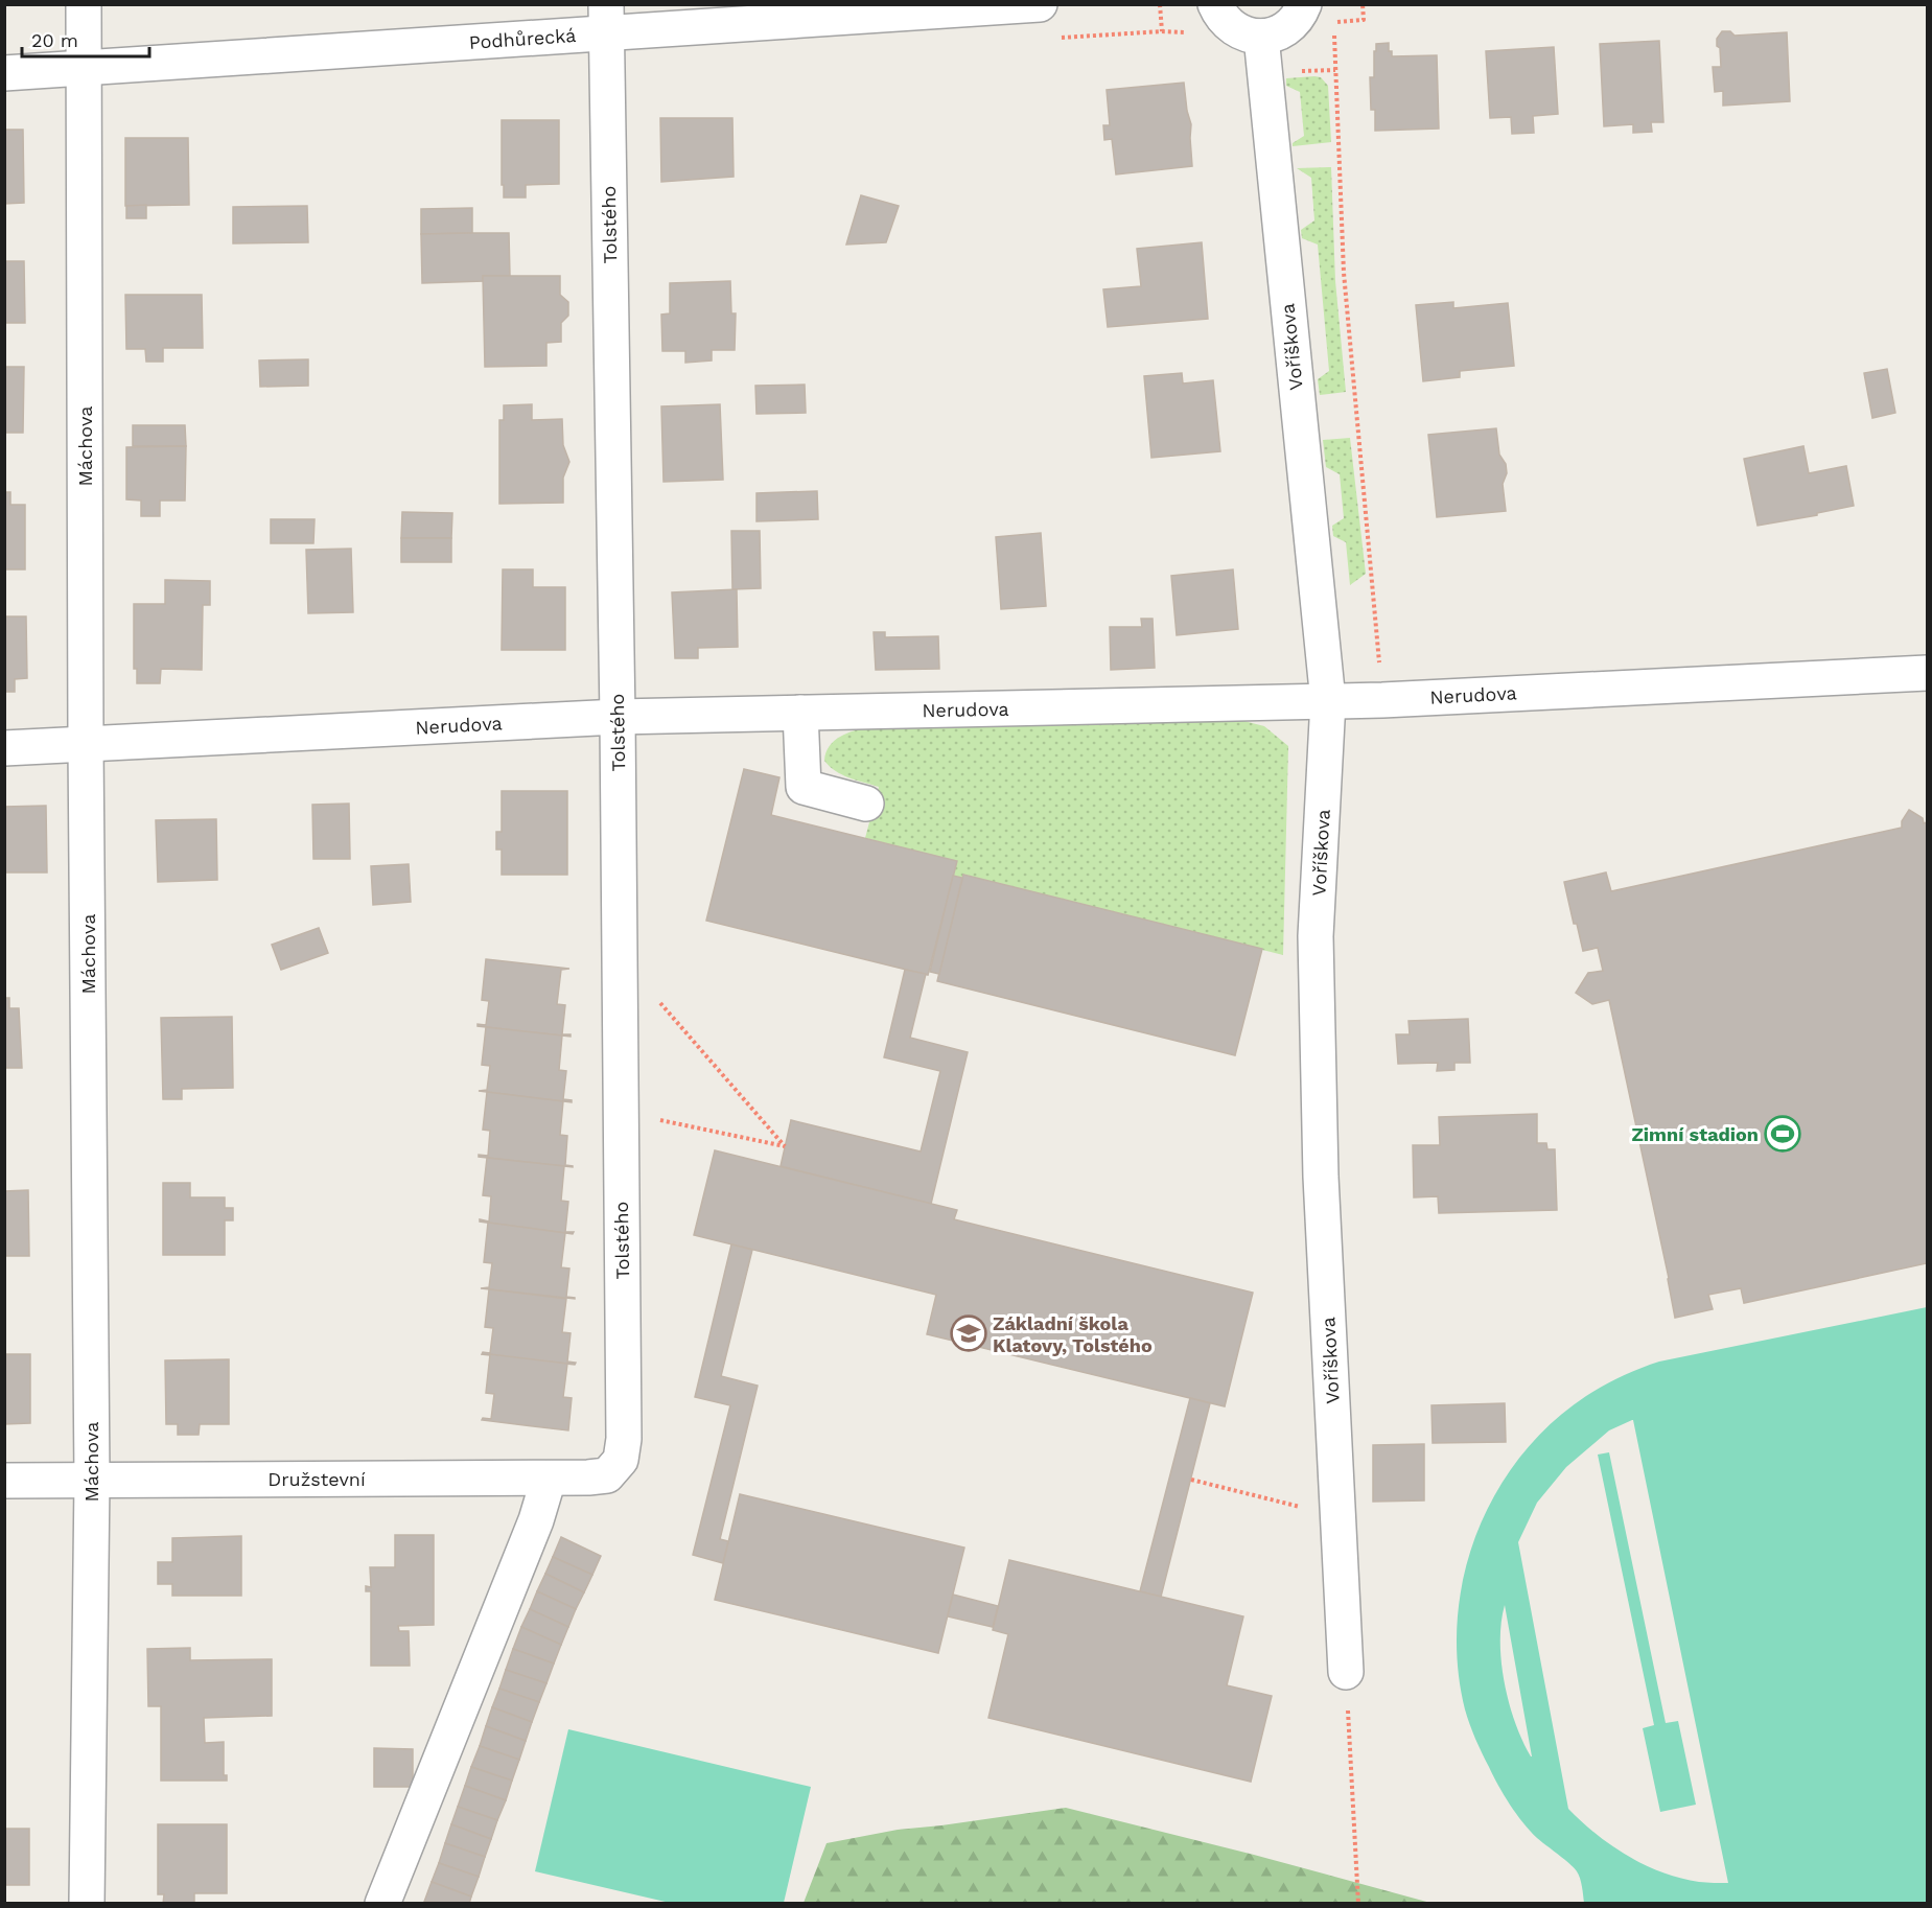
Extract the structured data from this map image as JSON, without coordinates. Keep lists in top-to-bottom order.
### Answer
{
  "streets": {
    "street": [
      "Podhůrecká",
      "Tolstého",
      "Voříškova",
      "Máchova",
      "Nerudova",
      "Družstevní"
    ]
  },
  "crossings": [
    ["Podhůrecká", "Tolstého"],
    ["Podhůrecká", "Máchova"],
    ["Tolstého", "Nerudova"],
    ["Tolstého", "Družstevní"],
    ["Voříškova", "Nerudova"],
    ["Máchova", "Nerudova"],
    ["Máchova", "Družstevní"]
  ],
  "places": {
    "sports": ["Zimní stadion"],
    "school or university": ["Základní škola Klatovy, Tolstého"]
  },
  "scale_bar": "20 m"
}
